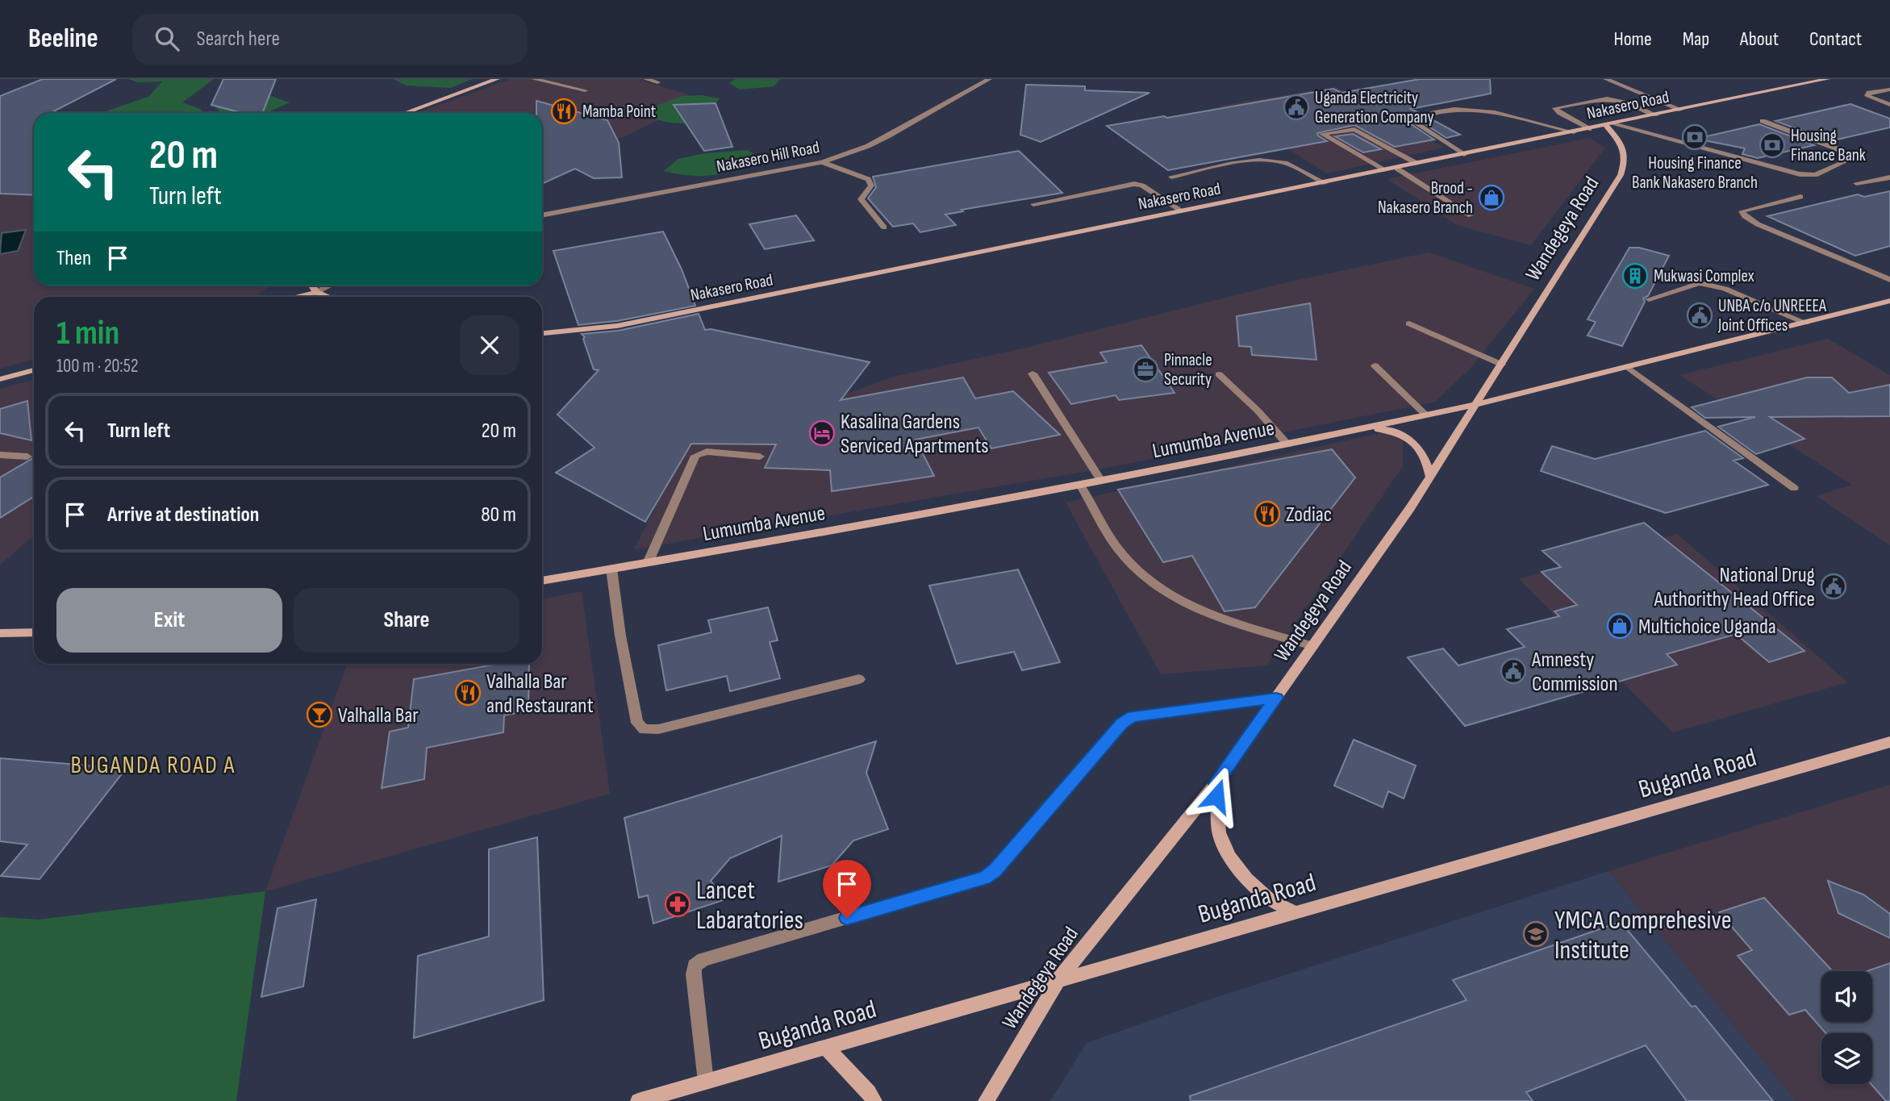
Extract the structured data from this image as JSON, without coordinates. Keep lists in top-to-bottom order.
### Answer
{
  "streets": {
    "street": [
      "Nakasero Road",
      "Nakasero Hill Road",
      "Wandegeya Road",
      "Lumumba Avenue",
      "Buganda Road"
    ]
  },
  "crossings": [
    ["Nakasero Road", "Wandegeya Road"],
    ["Wandegeya Road", "Lumumba Avenue"],
    ["Wandegeya Road", "Buganda Road"]
  ],
  "districts": ["BUGANDA ROAD A"],
  "places": {
    "public building": [
      "Uganda Electricity Generation Company",
      "UNBA c/o UNREEEA Joint Offices",
      "National Drug Authorithy Head Office",
      "Amnesty Commission"
    ],
    "restaurant": ["Mamba Point", "Zodiac", "Valhalla Bar and Restaurant"],
    "bank": ["Housing Finance Bank Nakasero Branch", "Housing Finance Bank"],
    "shop": ["Brood - Nakasero Branch", "Multichoice Uganda"],
    "building": ["Mukwasi Complex"],
    "office": ["Pinnacle Security"],
    "hotel": ["Kasalina Gardens Serviced Apartments"],
    "bar": ["Valhalla Bar"],
    "pharmacy": ["Lancet Labaratories"],
    "school or university": ["YMCA Comprehesive Institute"]
  },
  "page": {
    "header": "Beeline",
    "search": "Search here",
    "nav": [
      "Home",
      "Map",
      "About",
      "Contact"
    ],
    "turn": ["20 m", "Turn left"],
    "then": "Then",
    "heading": ["1 min", "100 m · 20:52"],
    "list": [
      {
        "name": "Turn left",
        "value": "20 m"
      },
      {
        "name": "Arrive at destination",
        "value": "80 m"
      }
    ],
    "buttons": ["Exit", "Share"]
  }
}
